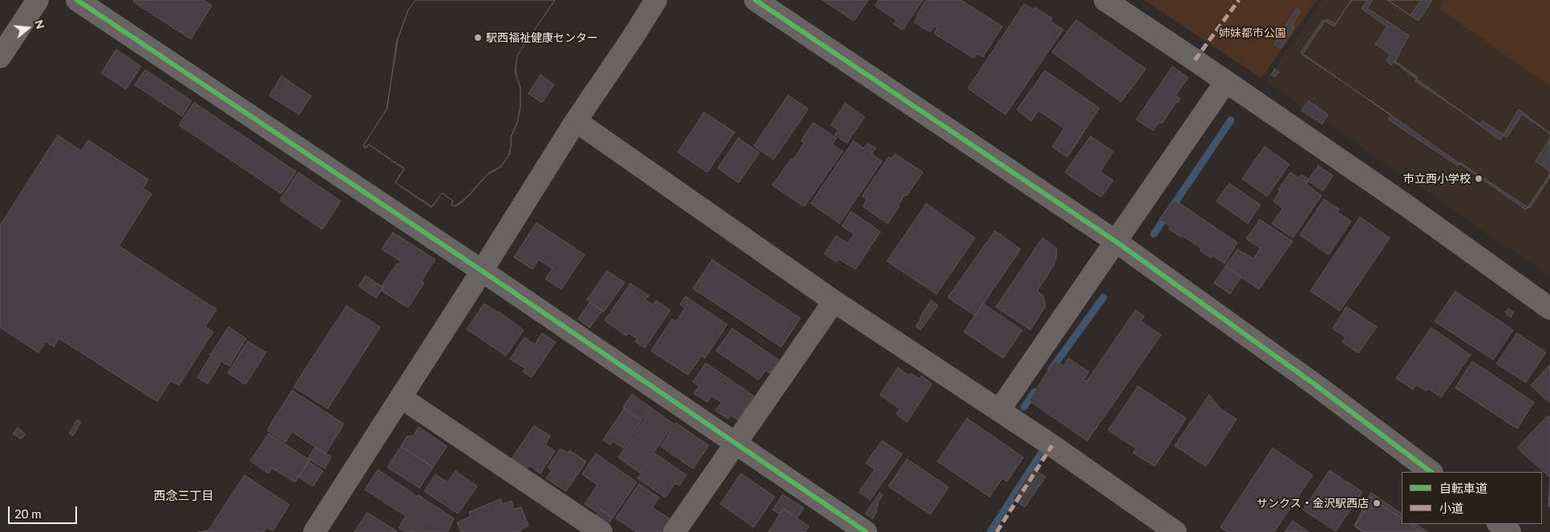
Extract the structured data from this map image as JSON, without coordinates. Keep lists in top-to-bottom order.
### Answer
{
  "districts": ["西念三丁目"],
  "parks": ["姉妹都市公園"],
  "places": ["駅西福祉健康センター", "市立西小学校", "サンクス・金沢駅西店"],
  "legend": ["自転車道", "小道"],
  "scale_bar": "20 m",
  "north": "right"
}
